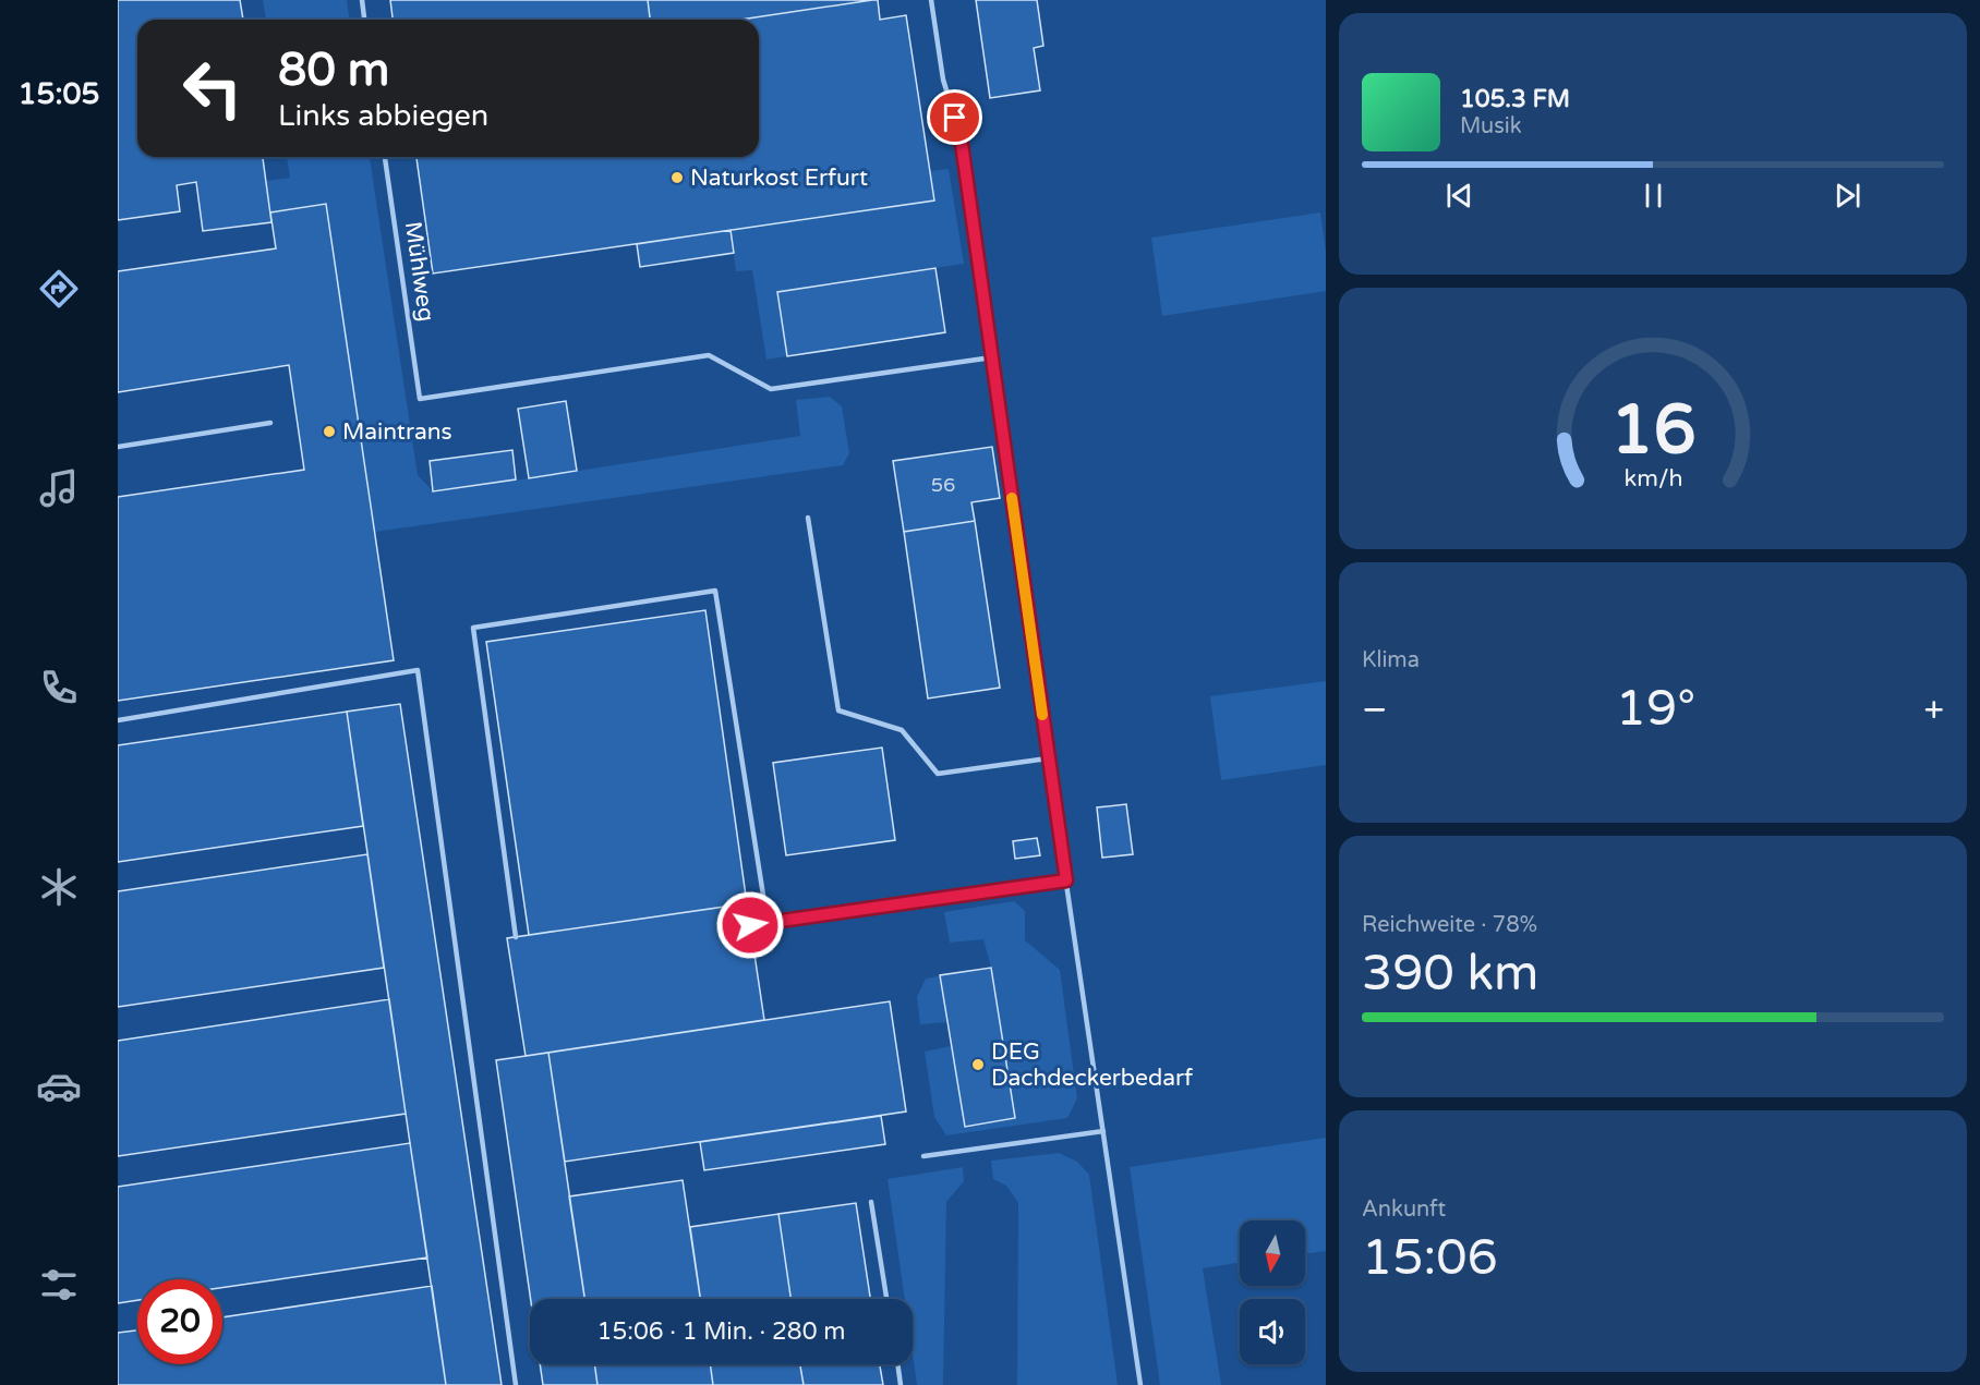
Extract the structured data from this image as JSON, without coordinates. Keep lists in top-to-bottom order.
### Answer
{
  "streets": {
    "lane": ["Mühlweg"]
  },
  "places": ["Naturkost Erfurt", "Maintrans", "DEG Dachdeckerbedarf"],
  "house_numbers": ["56"],
  "north": "bottom",
  "page": {
    "tabs": "15:05",
    "turn": ["80 m", "Links abbiegen"],
    "song": ["105.3 FM", "Musik"],
    "tile": [
      "Klima",
      ["Reichweite · 78%", "390 km"],
      ["Ankunft", "15:06"]
    ],
    "heat": ["−", "19°", "+"],
    "limit": "20",
    "trip": "15:06 · 1 Min. · 280 m",
    "gauge": ["16", "km/h"]
  }
}
